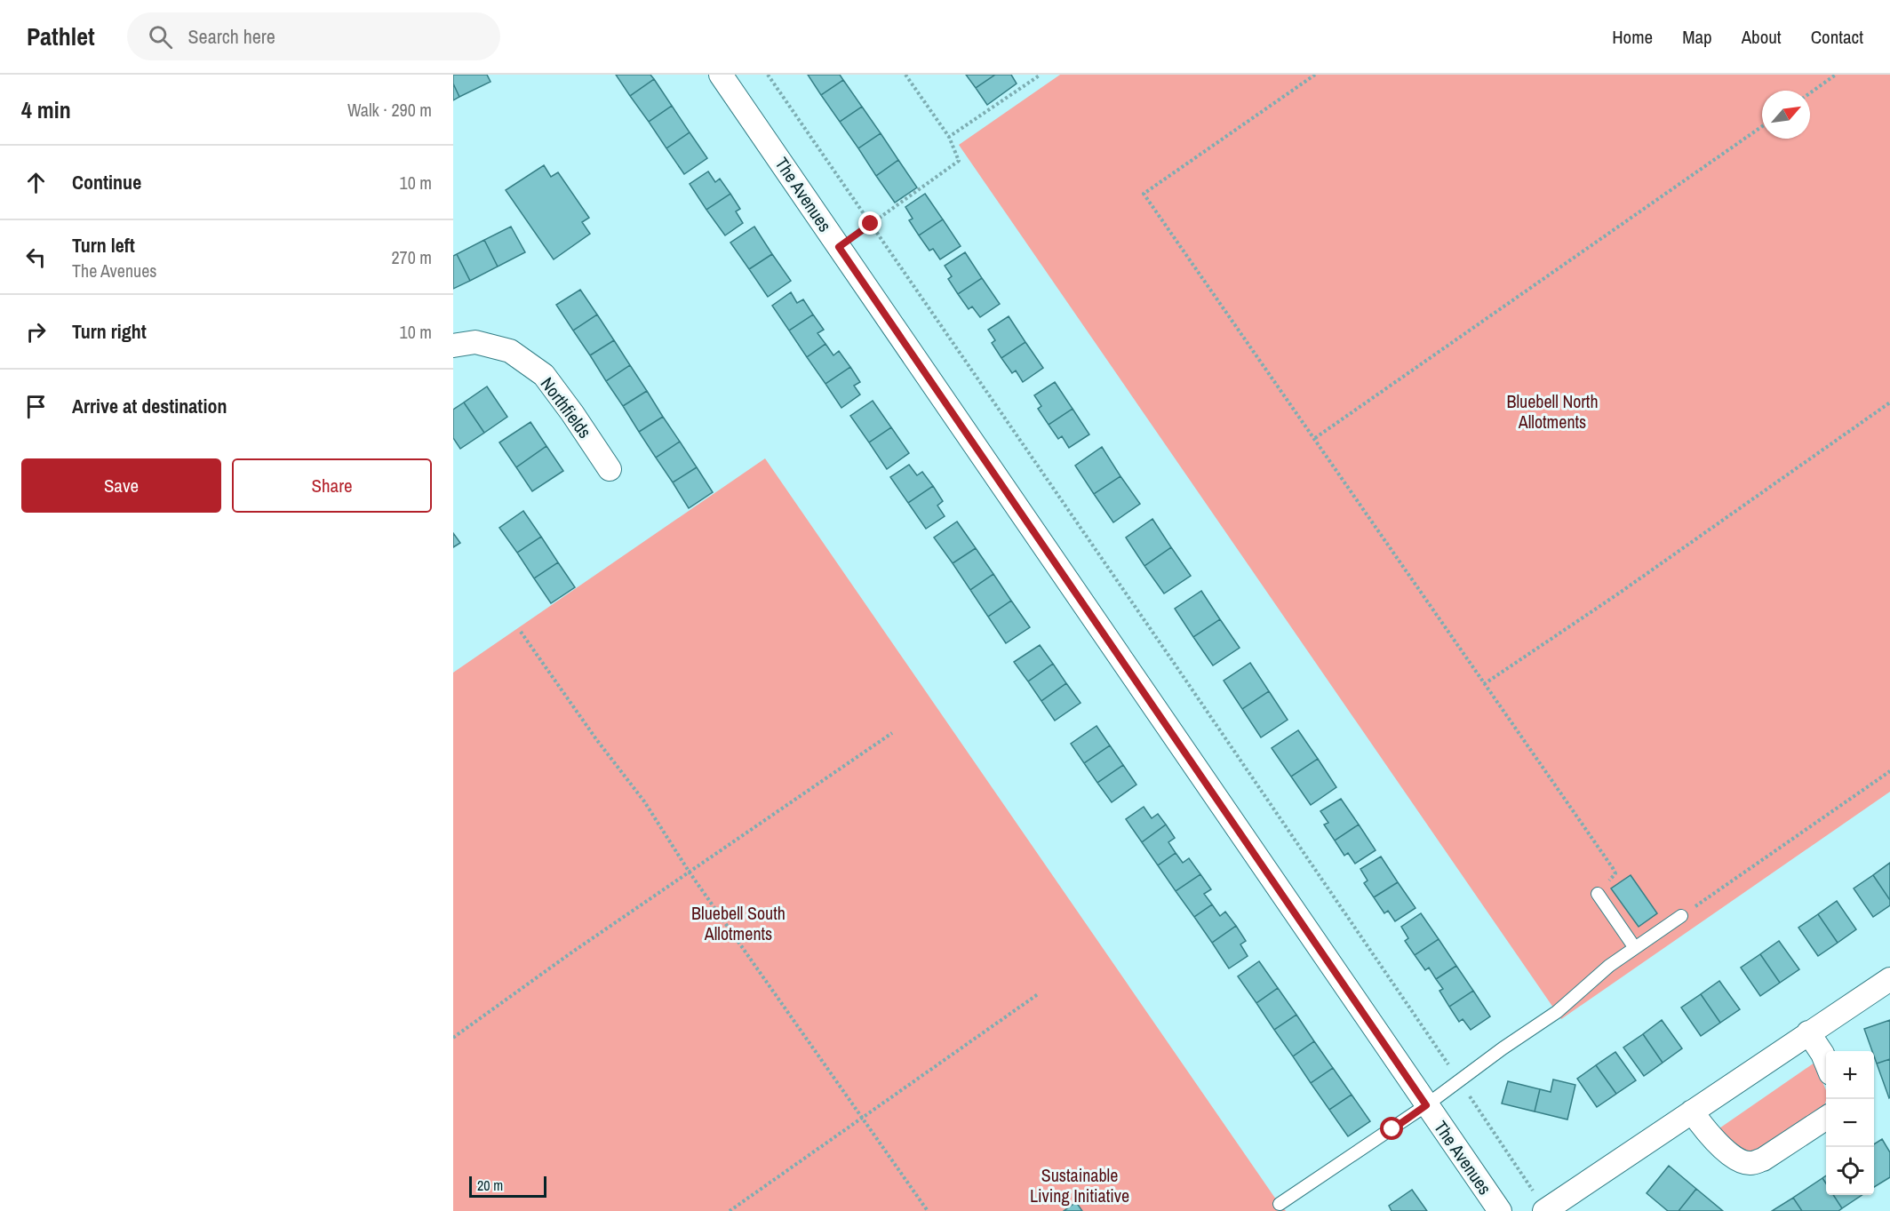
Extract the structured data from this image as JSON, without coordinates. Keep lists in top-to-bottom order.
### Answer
{
  "streets": {
    "street": ["The Avenues", "Northfields"]
  },
  "parks": ["Bluebell North Allotments", "Bluebell South Allotments", "Sustainable Living Initiative"],
  "scale_bar": "20 m",
  "north": "top right",
  "page": {
    "header": "Pathlet",
    "search": "Search here",
    "nav": [
      "Home",
      "Map",
      "About",
      "Contact"
    ],
    "heading": ["4 min", "Walk · 290 m"],
    "list": [
      ["Continue", "10 m"],
      ["Turn left", "The Avenues", "270 m"],
      ["Turn right", "10 m"],
      "Arrive at destination"
    ],
    "buttons": ["Save", "Share"],
    "map_buttons": ["+", "−"],
    "scale": "20 m"
  }
}
